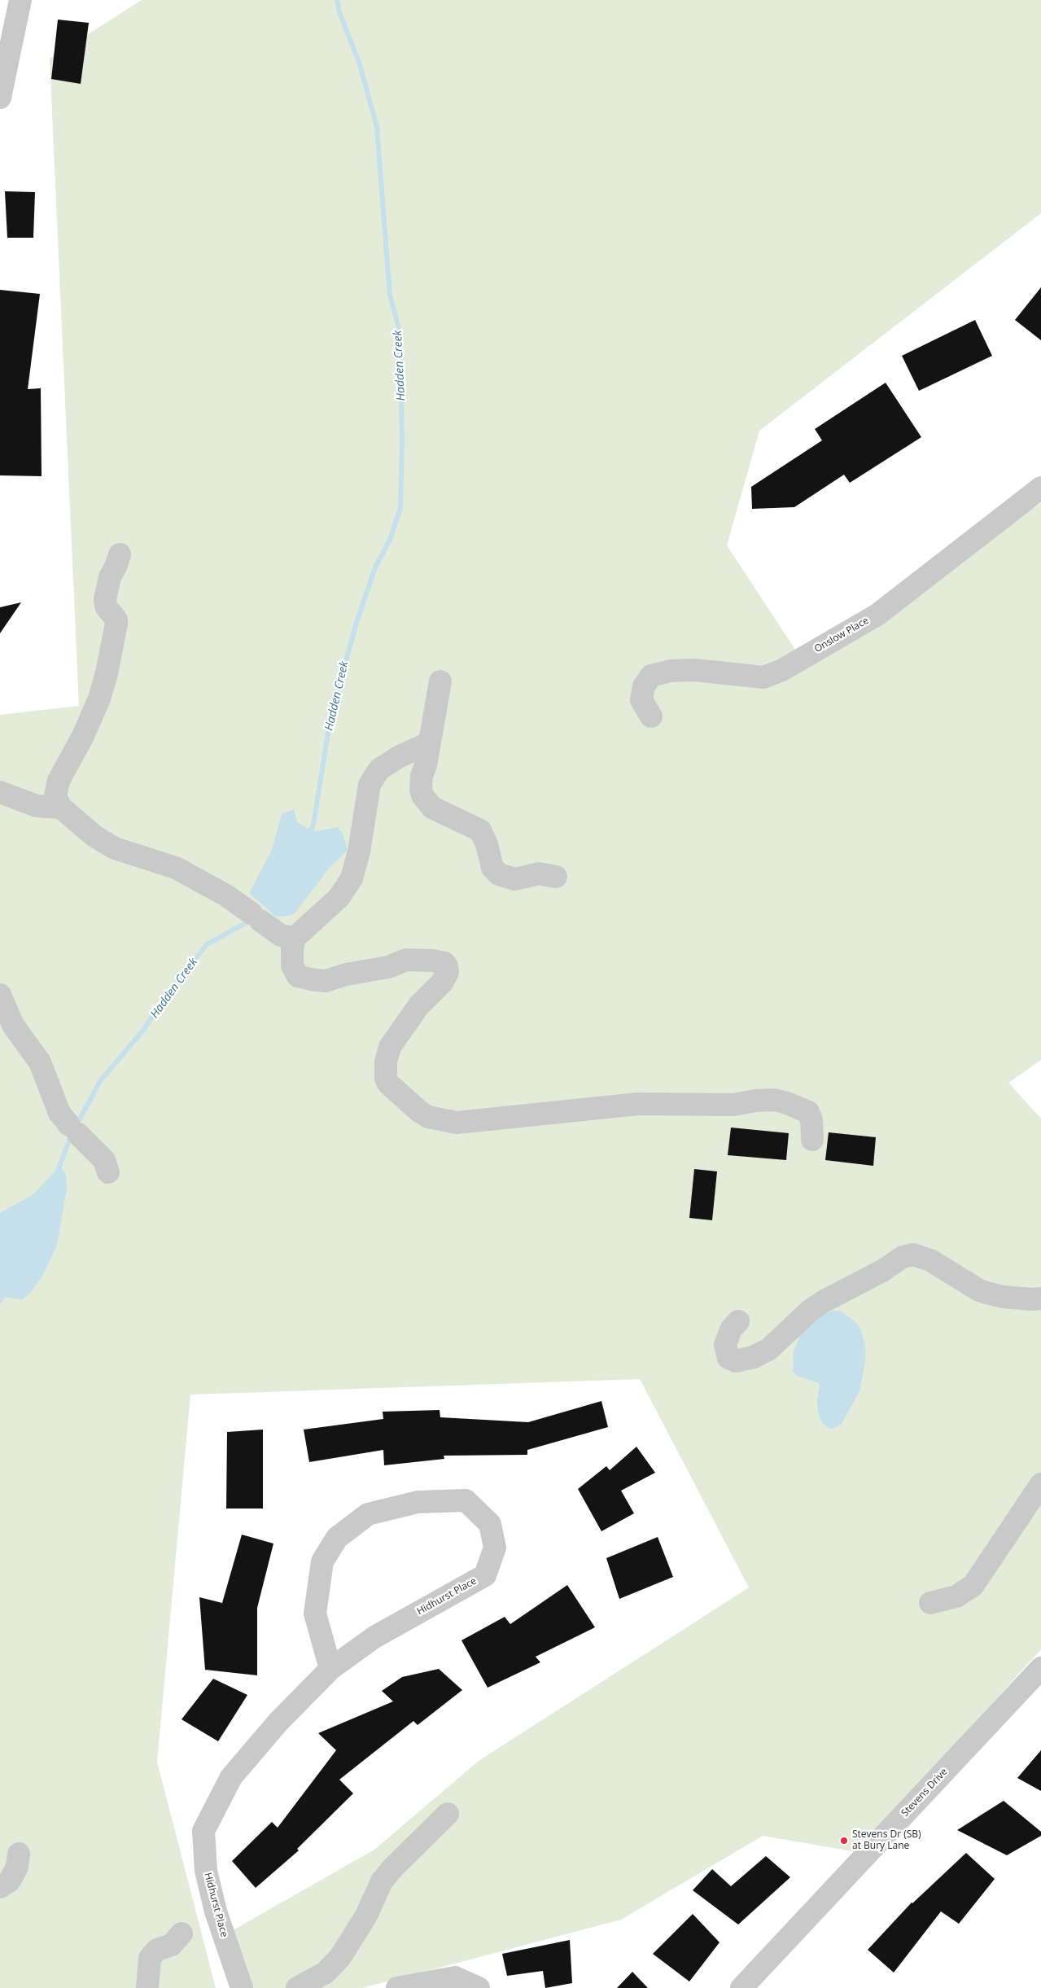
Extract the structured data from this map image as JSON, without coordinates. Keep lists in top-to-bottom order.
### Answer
{
  "streets": {
    "street": ["Onslow Place", "Hidhurst Place", "Stevens Drive"]
  },
  "water": ["Hadden Creek"],
  "places": ["Stevens Dr (SB) at Bury Lane"]
}
